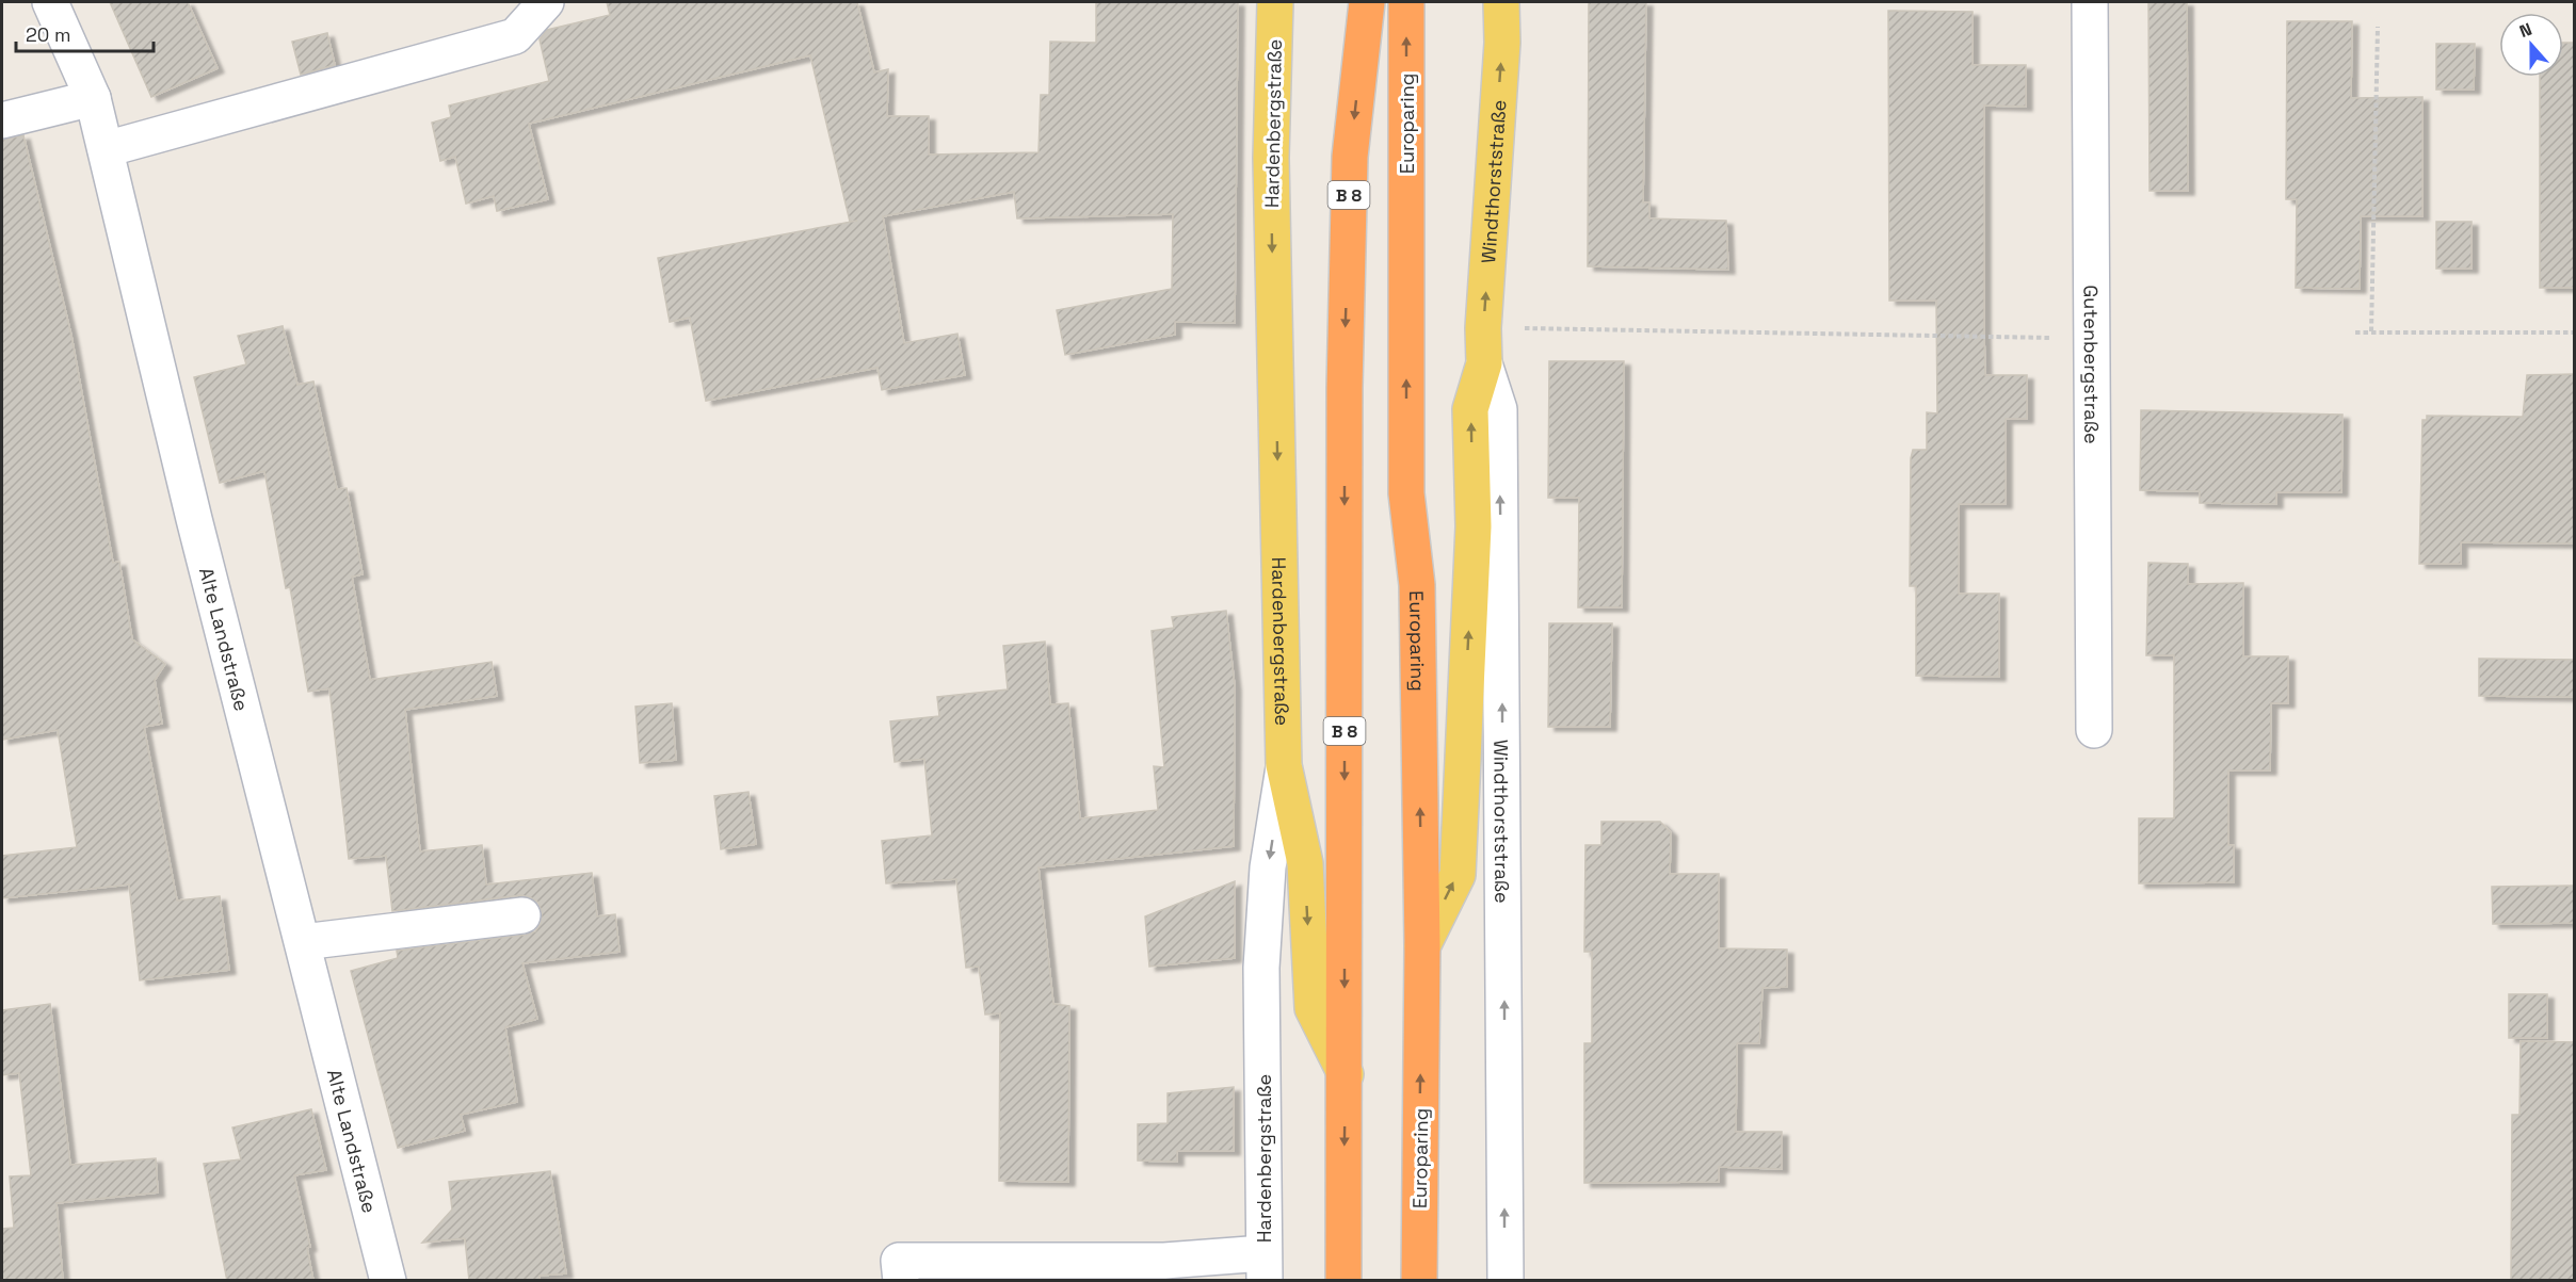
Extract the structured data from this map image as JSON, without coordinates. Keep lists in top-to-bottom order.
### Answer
{
  "streets": {
    "highway": ["Europaring", "B 8"],
    "main road": ["Hardenbergstraße", "Windthorststraße"],
    "street": ["Gutenbergstraße", "Alte Landstraße"]
  },
  "crossings": [
    ["Europaring", "Windthorststraße"]
  ],
  "one_way": ["Hardenbergstraße", "Windthorststraße"],
  "scale_bar": "20 m",
  "north": "top"
}
